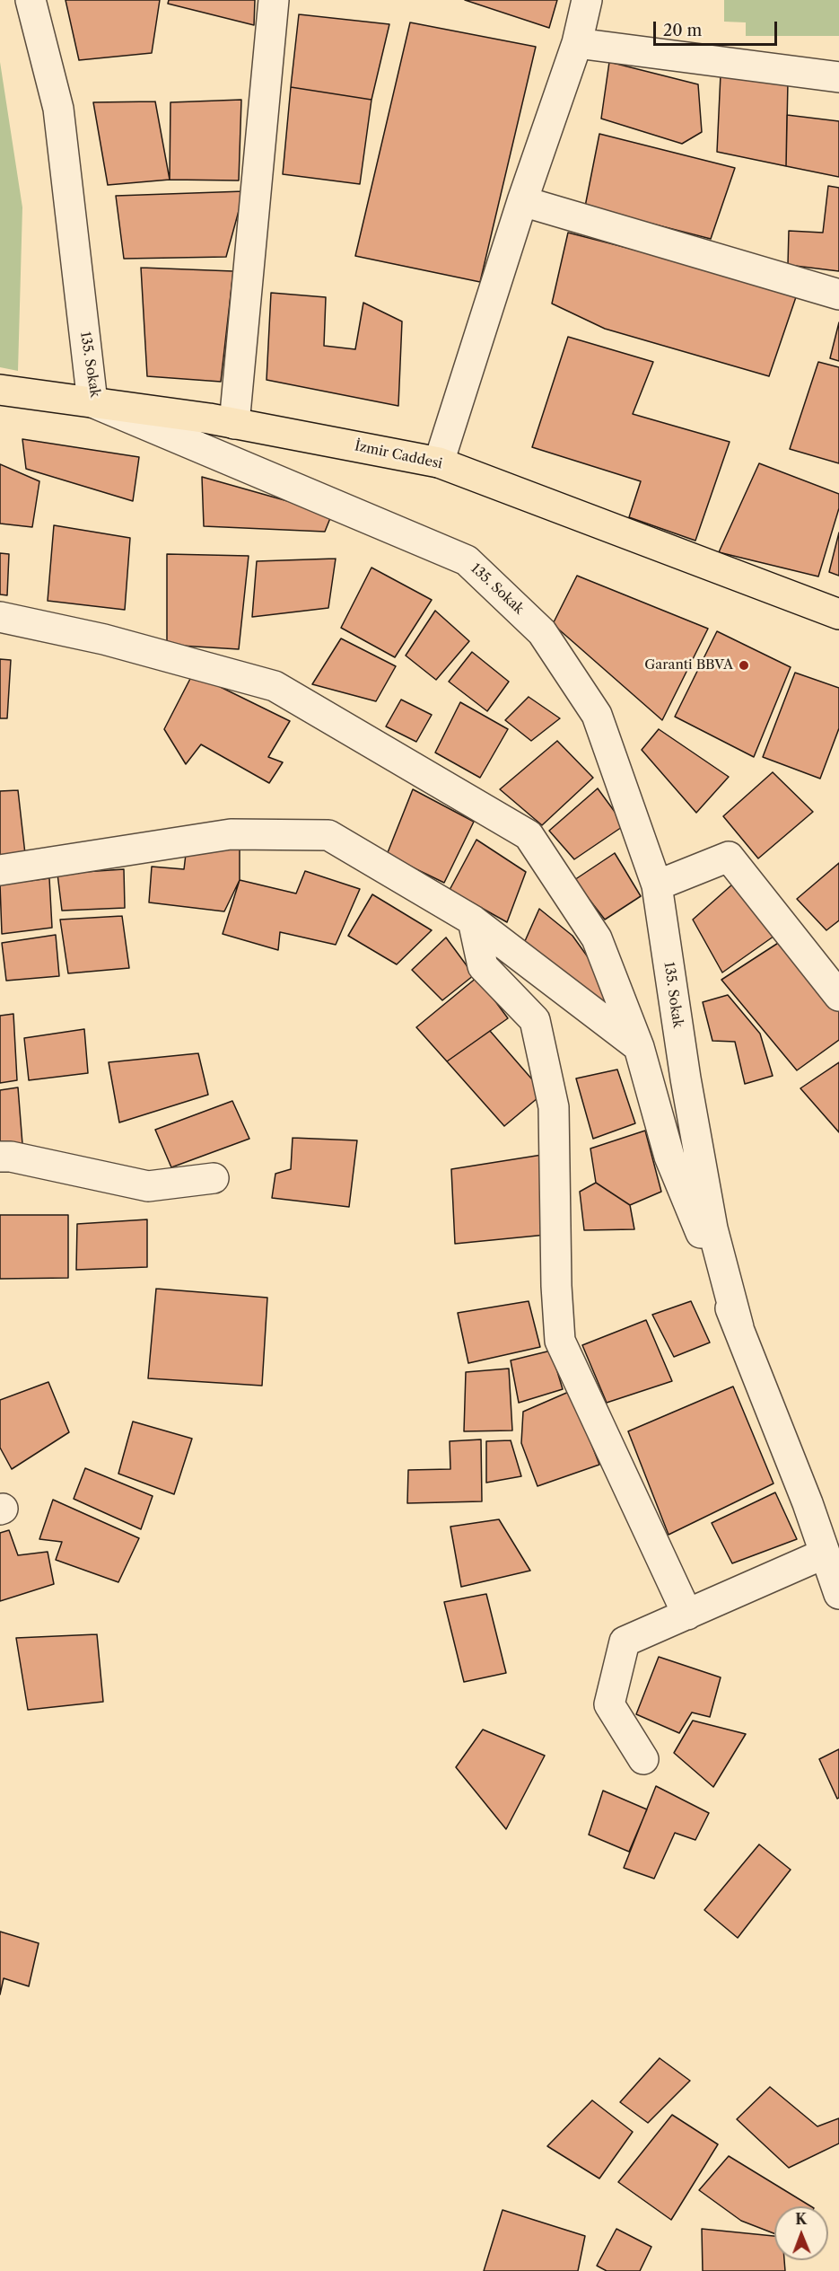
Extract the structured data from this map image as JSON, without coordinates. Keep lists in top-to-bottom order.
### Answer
{
  "streets": {
    "main road": ["İzmir Caddesi"],
    "street": ["135. Sokak"]
  },
  "crossings": [
    ["135. Sokak", "İzmir Caddesi"]
  ],
  "places": ["Garanti BBVA"],
  "scale_bar": "20 m",
  "north": "top"
}
